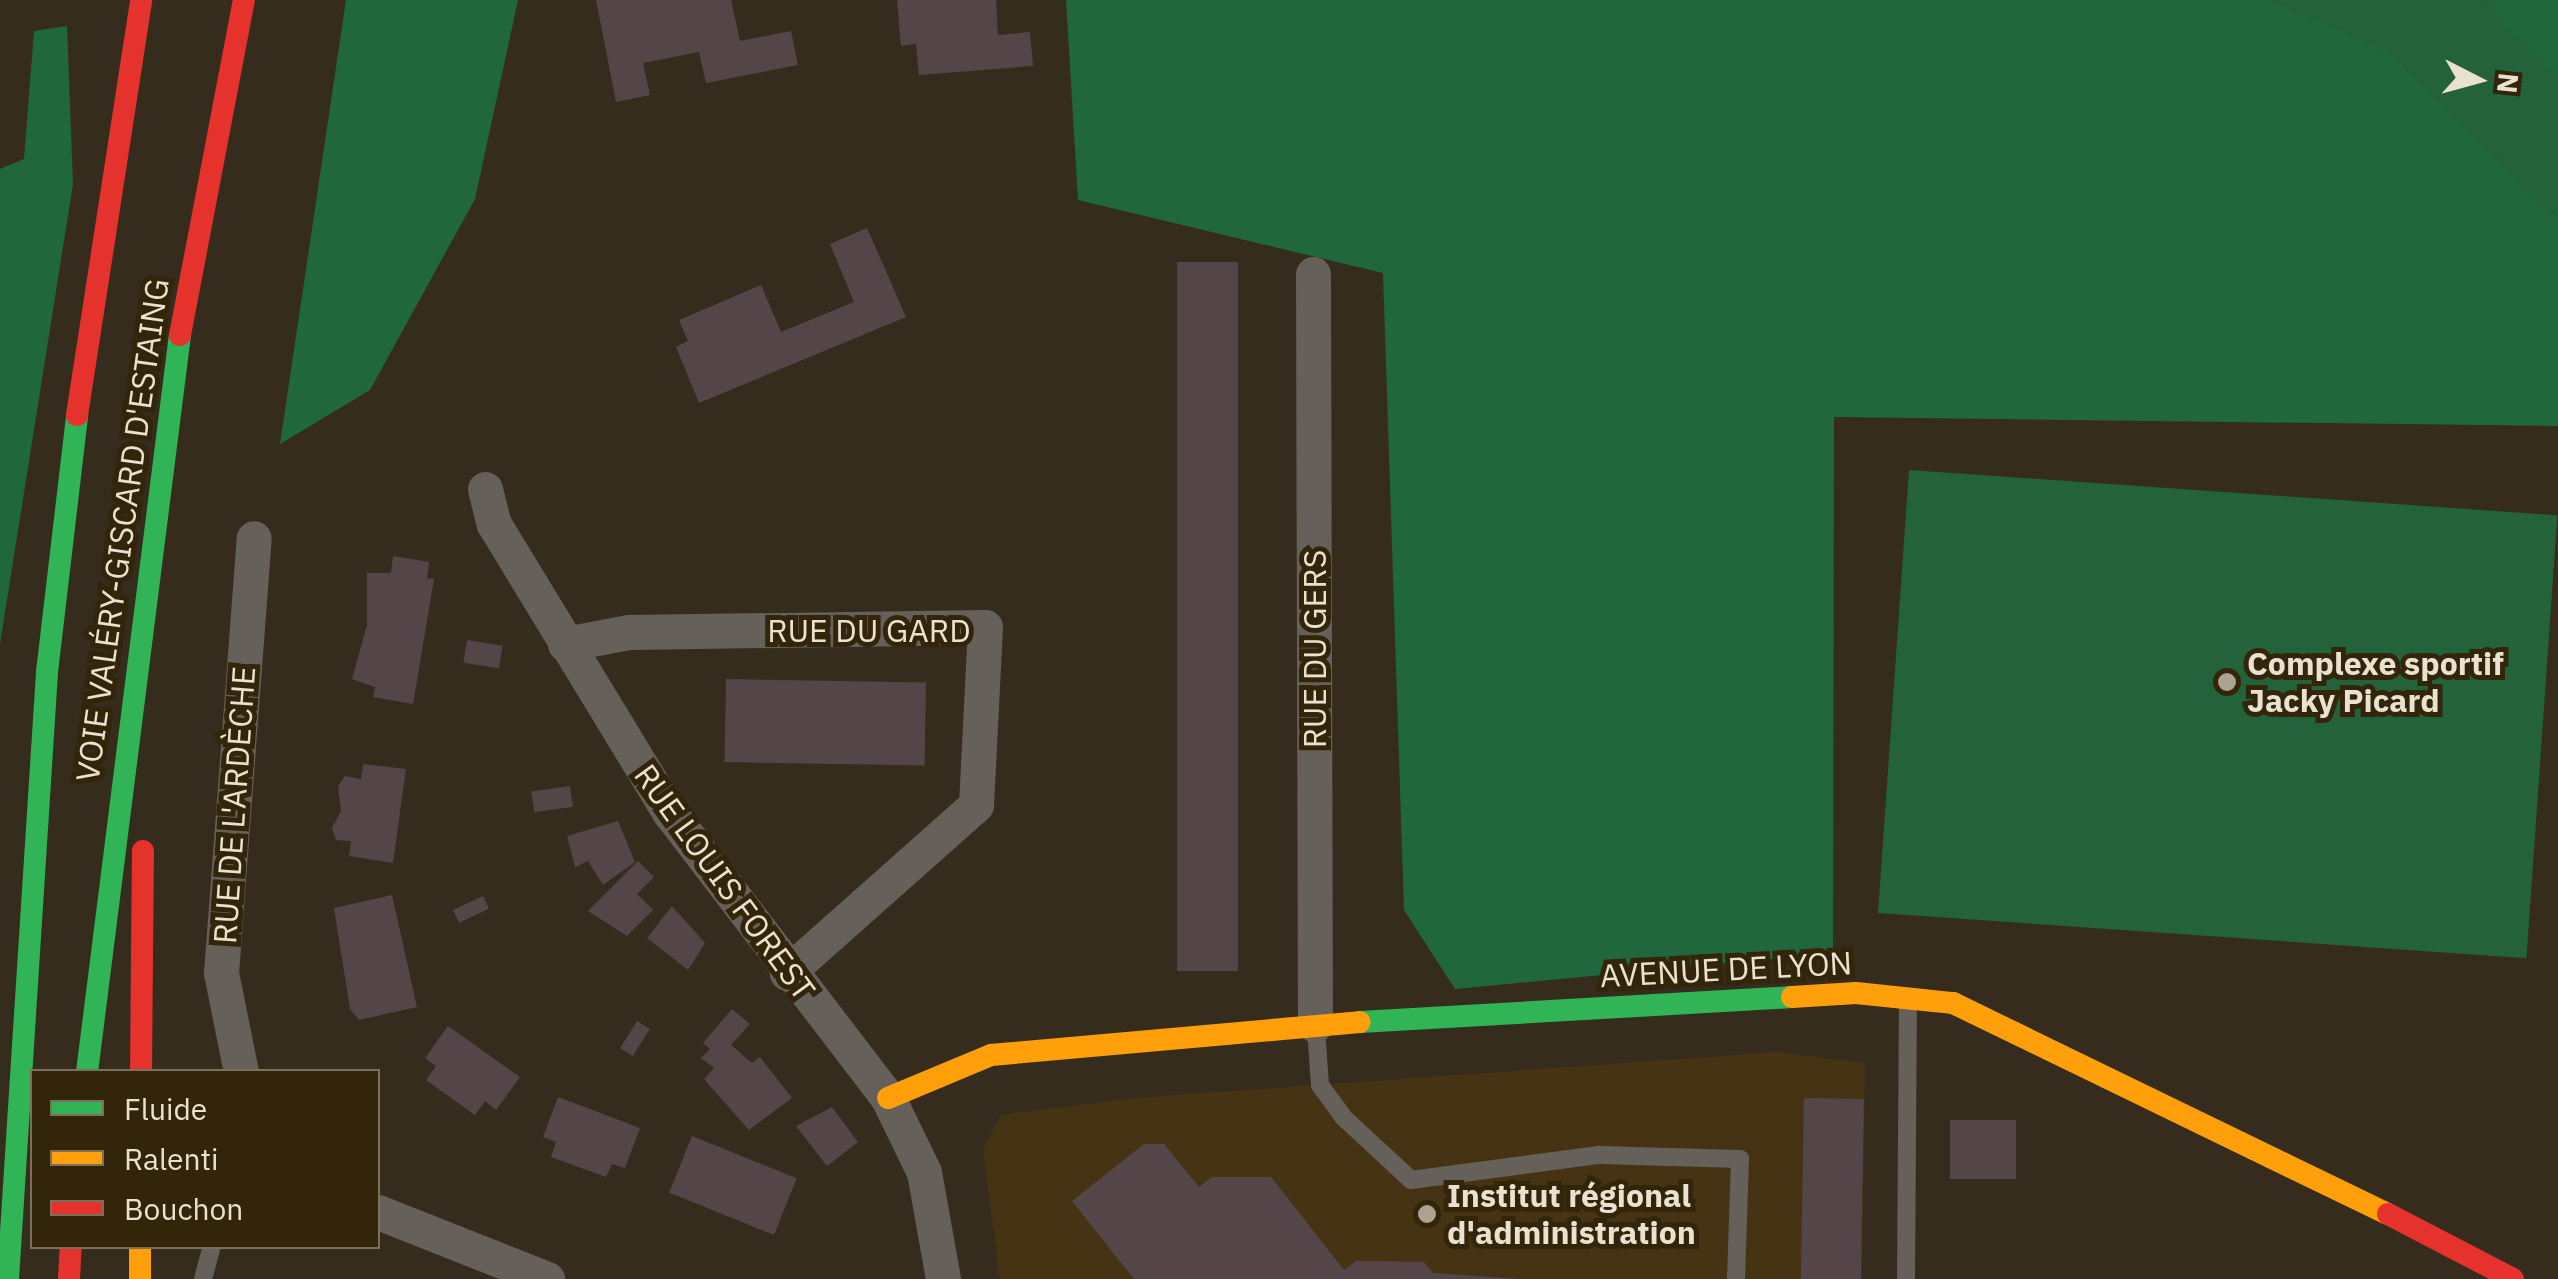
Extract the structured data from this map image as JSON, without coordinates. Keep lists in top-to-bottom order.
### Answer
{
  "streets": {
    "main road": ["VOIE VALÉRY-GISCARD D'ESTAING", "AVENUE DE LYON"],
    "street": [
      "RUE DU GARD",
      "RUE DU GERS",
      "RUE DE L'ARDÈCHE",
      "RUE LOUIS FOREST"
    ]
  },
  "crossings": [
    ["RUE DU GARD", "RUE LOUIS FOREST"],
    ["RUE DU GERS", "AVENUE DE LYON"],
    ["RUE LOUIS FOREST", "AVENUE DE LYON"]
  ],
  "places": ["Complexe sportif Jacky Picard", "Institut régional d'administration"],
  "legend": ["Fluide", "Ralenti", "Bouchon"],
  "north": "right"
}
